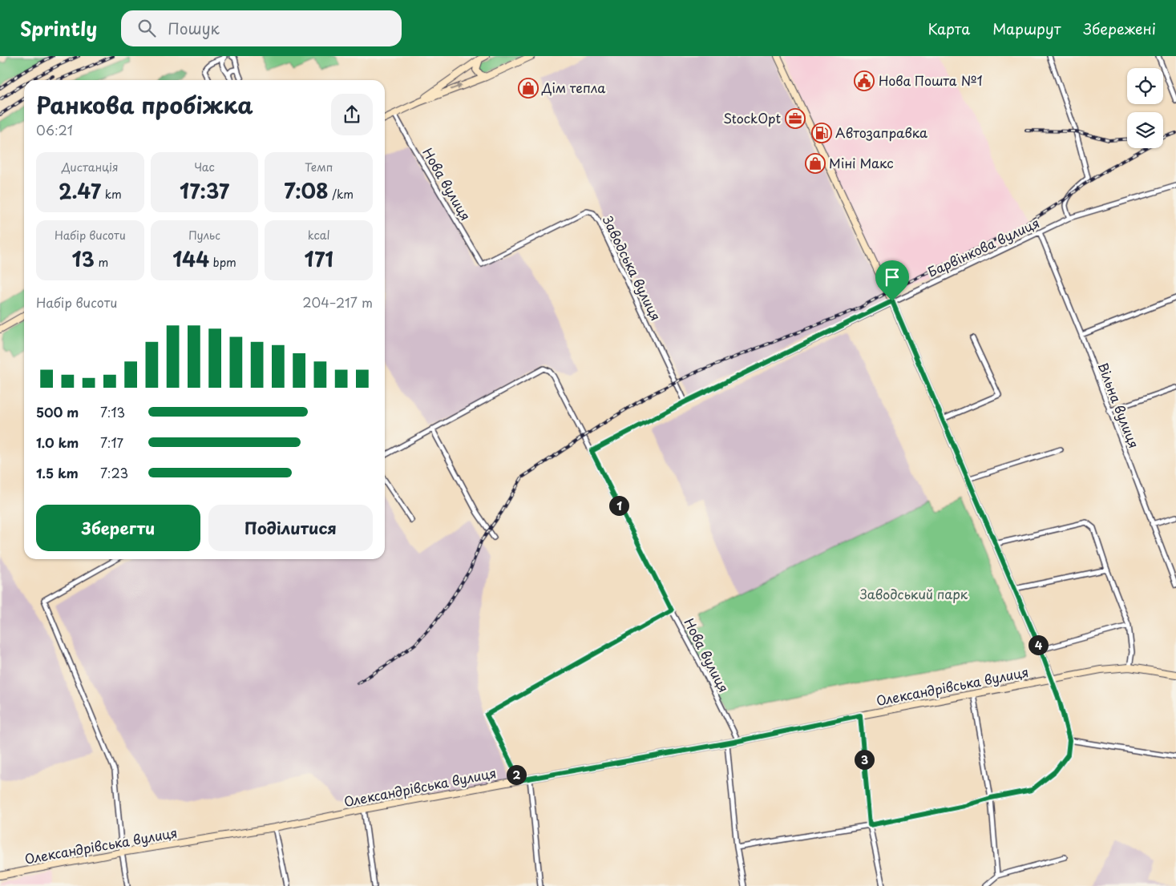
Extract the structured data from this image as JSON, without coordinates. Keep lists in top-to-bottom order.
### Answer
{
  "streets": {
    "main road": ["Олександрівська вулиця"],
    "street": [
      "Нова вулиця",
      "Барвінкова вулиця",
      "Заводська вулиця",
      "Вільна вулиця"
    ]
  },
  "crossings": [
    ["Нова вулиця", "Барвінкова вулиця"],
    ["Нова вулиця", "Заводська вулиця"],
    ["Нова вулиця", "Олександрівська вулиця"],
    ["Барвінкова вулиця", "Заводська вулиця"],
    ["Барвінкова вулиця", "Вільна вулиця"]
  ],
  "parks": ["Заводський парк"],
  "places": {
    "public building": ["Нова Пошта №1"],
    "shop": ["Дім тепла", "Міні Макс"],
    "office": ["StockOpt"],
    "fuel station": ["Автозаправка"]
  },
  "page": {
    "header": "Sprintly",
    "search": "Пошук",
    "nav": ["Карта", "Маршрут", "Збережені"],
    "heading": ["Ранкова пробіжка", "06:21"],
    "stats": [
      ["Дистанція", "2.47 km"],
      ["Час", "17:37"],
      ["Темп", "7:08 /km"],
      ["Набір висоти", "13 m"],
      ["Пульс", "144 bpm"],
      ["kcal", "171"]
    ],
    "chart": ["Набір висоти", "204–217 m"],
    "list": [
      {
        "name": "500 m",
        "note": "7:13"
      },
      {
        "name": "1.0 km",
        "note": "7:17"
      },
      {
        "name": "1.5 km",
        "note": "7:23"
      }
    ],
    "pins": [
      "1",
      "4",
      "3",
      "2"
    ],
    "buttons": ["Зберегти", "Поділитися"]
  }
}
